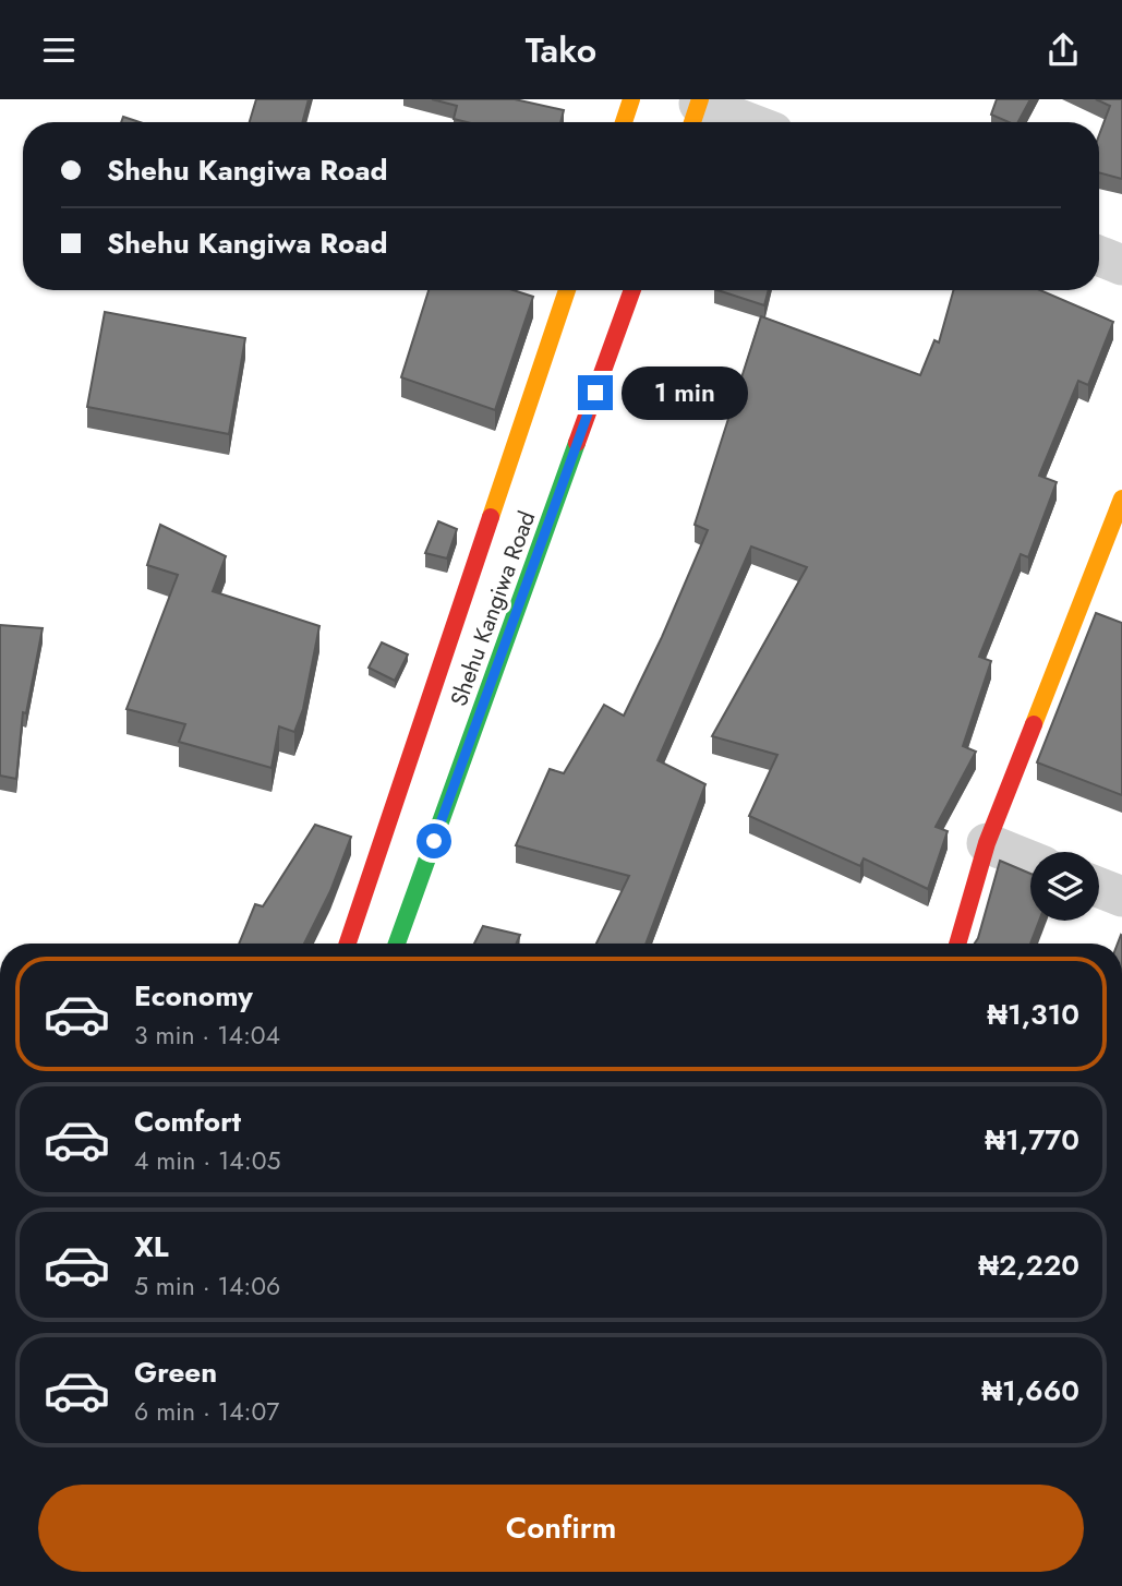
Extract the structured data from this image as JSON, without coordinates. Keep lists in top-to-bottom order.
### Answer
{
  "streets": {
    "main road": ["Shehu Kangiwa Road"]
  },
  "page": {
    "header": "Tako",
    "banner": ["Shehu Kangiwa Road", "Shehu Kangiwa Road"],
    "bubble": "1 min",
    "list": [
      {
        "name": "Economy",
        "note": "3 min · 14:04",
        "value": "₦1,310"
      },
      {
        "name": "Comfort",
        "note": "4 min · 14:05",
        "value": "₦1,770"
      },
      {
        "name": "XL",
        "note": "5 min · 14:06",
        "value": "₦2,220"
      },
      {
        "name": "Green",
        "note": "6 min · 14:07",
        "value": "₦1,660"
      }
    ],
    "buttons": "Confirm"
  }
}
